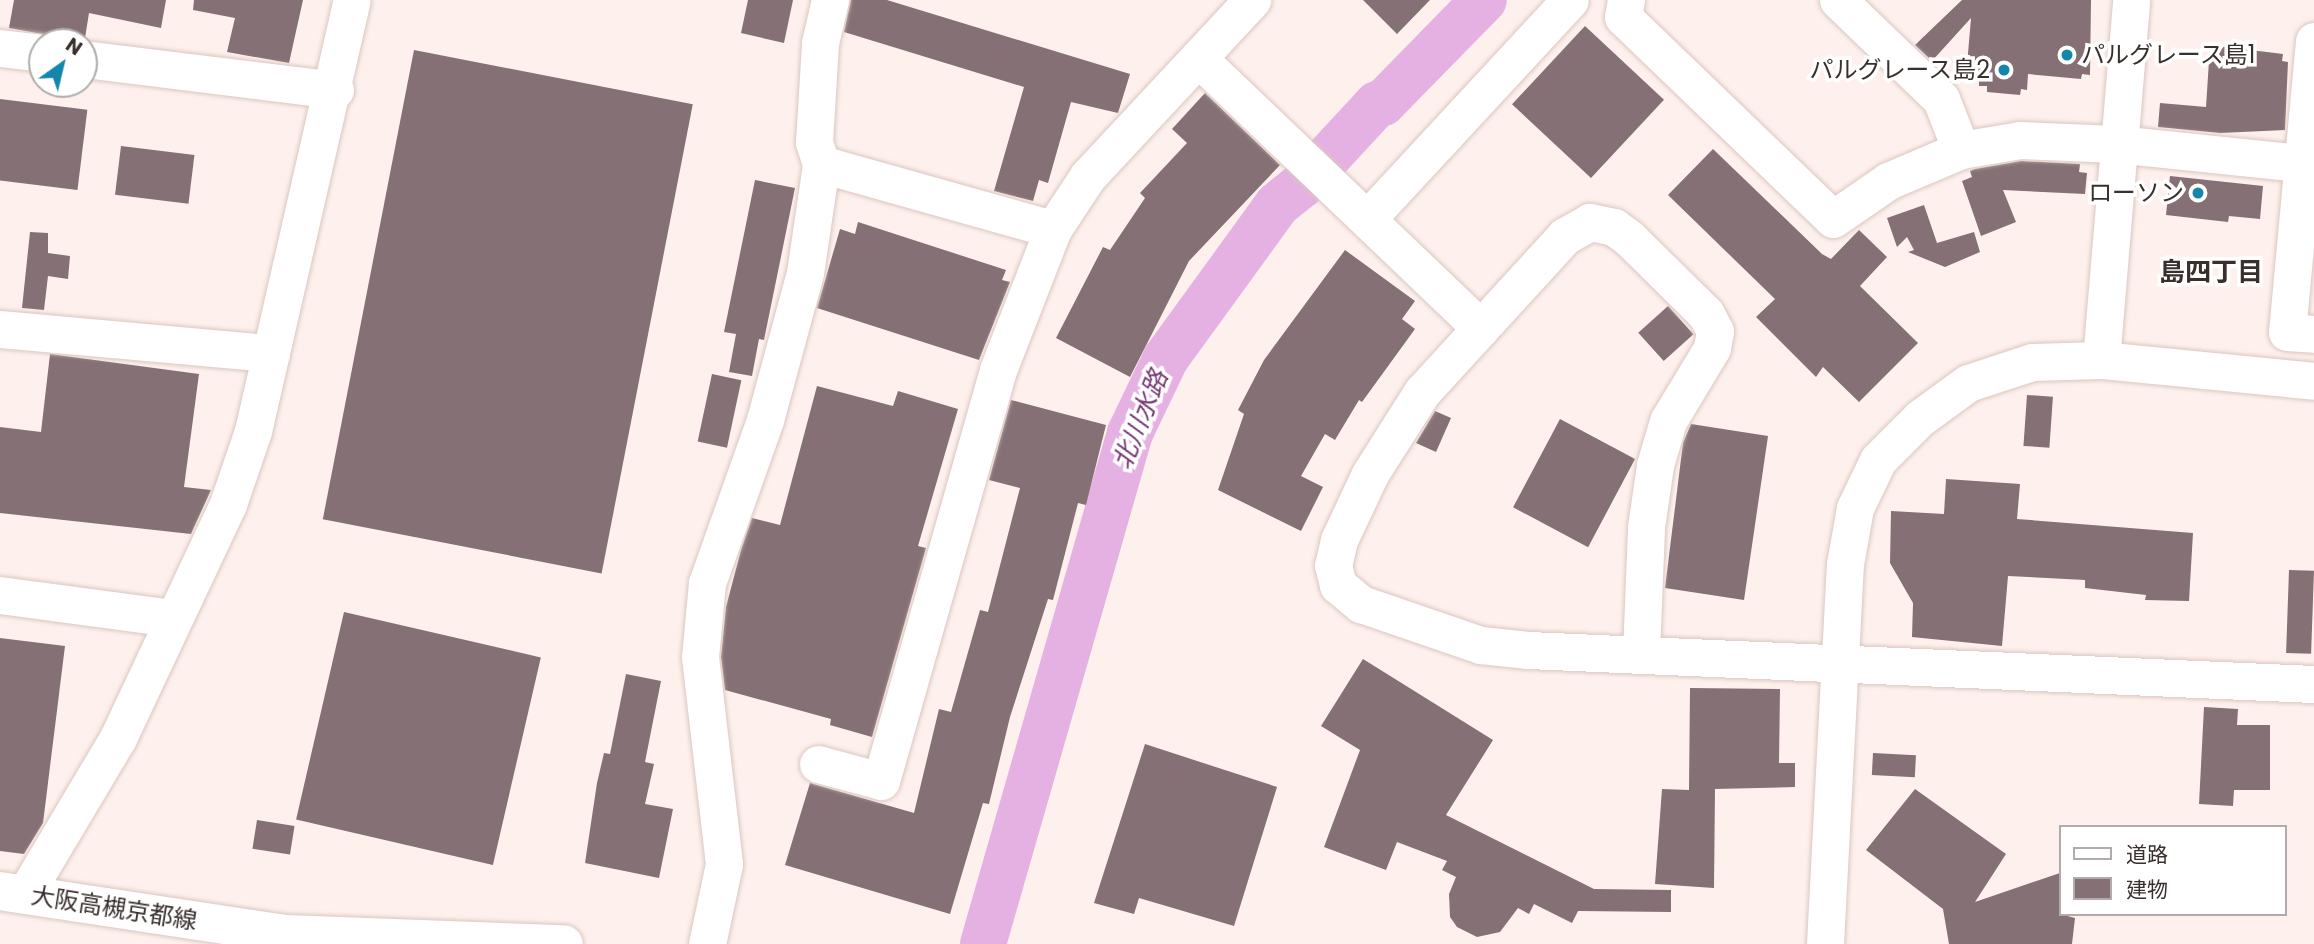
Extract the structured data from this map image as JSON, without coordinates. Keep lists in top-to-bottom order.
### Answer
{
  "streets": {
    "main road": ["大阪高槻京都線"]
  },
  "districts": ["島四丁目"],
  "water": ["北川水路"],
  "places": ["パルグレース島1", "パルグレース島2", "ローソン"],
  "legend": ["道路", "建物"],
  "north": "top right"
}
